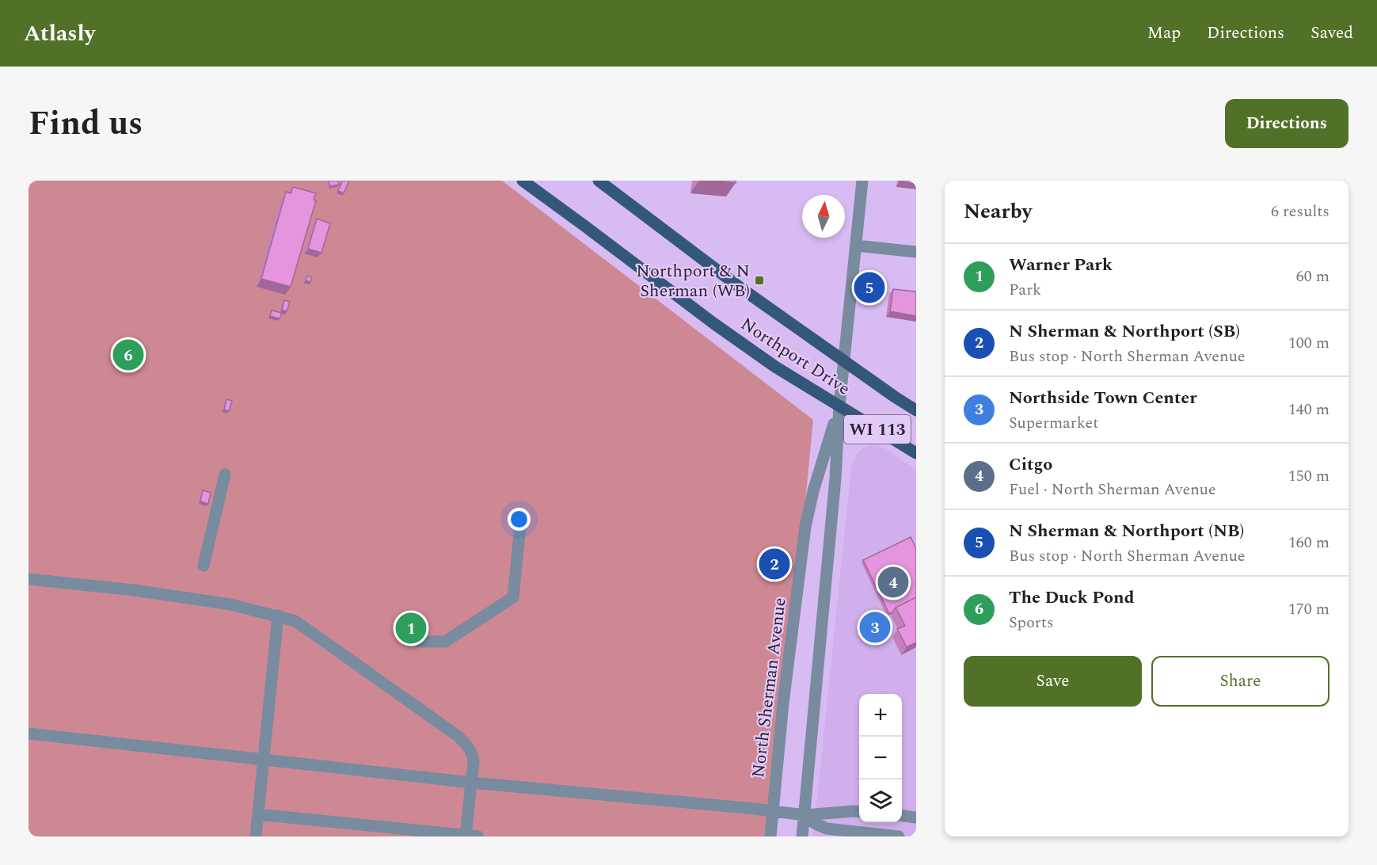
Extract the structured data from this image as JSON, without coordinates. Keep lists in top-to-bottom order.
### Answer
{
  "streets": {
    "main road": ["Northport Drive", "WI 113"],
    "street": ["North Sherman Avenue"]
  },
  "crossings": [
    ["Northport Drive", "North Sherman Avenue"]
  ],
  "places": {
    "transit": ["Northport & N Sherman (WB)"]
  },
  "north": "top",
  "page": {
    "header": "Atlasly",
    "nav": ["Map", "Directions", "Saved"],
    "title": "Find us",
    "buttons": [
      "Directions",
      ["Save", "Share"]
    ],
    "heading": ["Nearby", "6 results"],
    "list": [
      {
        "mark": "1",
        "name": "Warner Park",
        "note": "Park",
        "value": "60 m"
      },
      {
        "mark": "2",
        "name": "N Sherman & Northport (SB)",
        "note": "Bus stop · North Sherman Avenue",
        "value": "100 m"
      },
      {
        "mark": "3",
        "name": "Northside Town Center",
        "note": "Supermarket",
        "value": "140 m"
      },
      {
        "mark": "4",
        "name": "Citgo",
        "note": "Fuel · North Sherman Avenue",
        "value": "150 m"
      },
      {
        "mark": "5",
        "name": "N Sherman & Northport (NB)",
        "note": "Bus stop · North Sherman Avenue",
        "value": "160 m"
      },
      {
        "mark": "6",
        "name": "The Duck Pond",
        "note": "Sports",
        "value": "170 m"
      }
    ],
    "pins": [
      "5",
      "6",
      "2",
      "4",
      "3",
      "1"
    ],
    "map_buttons": ["+", "−"]
  }
}
